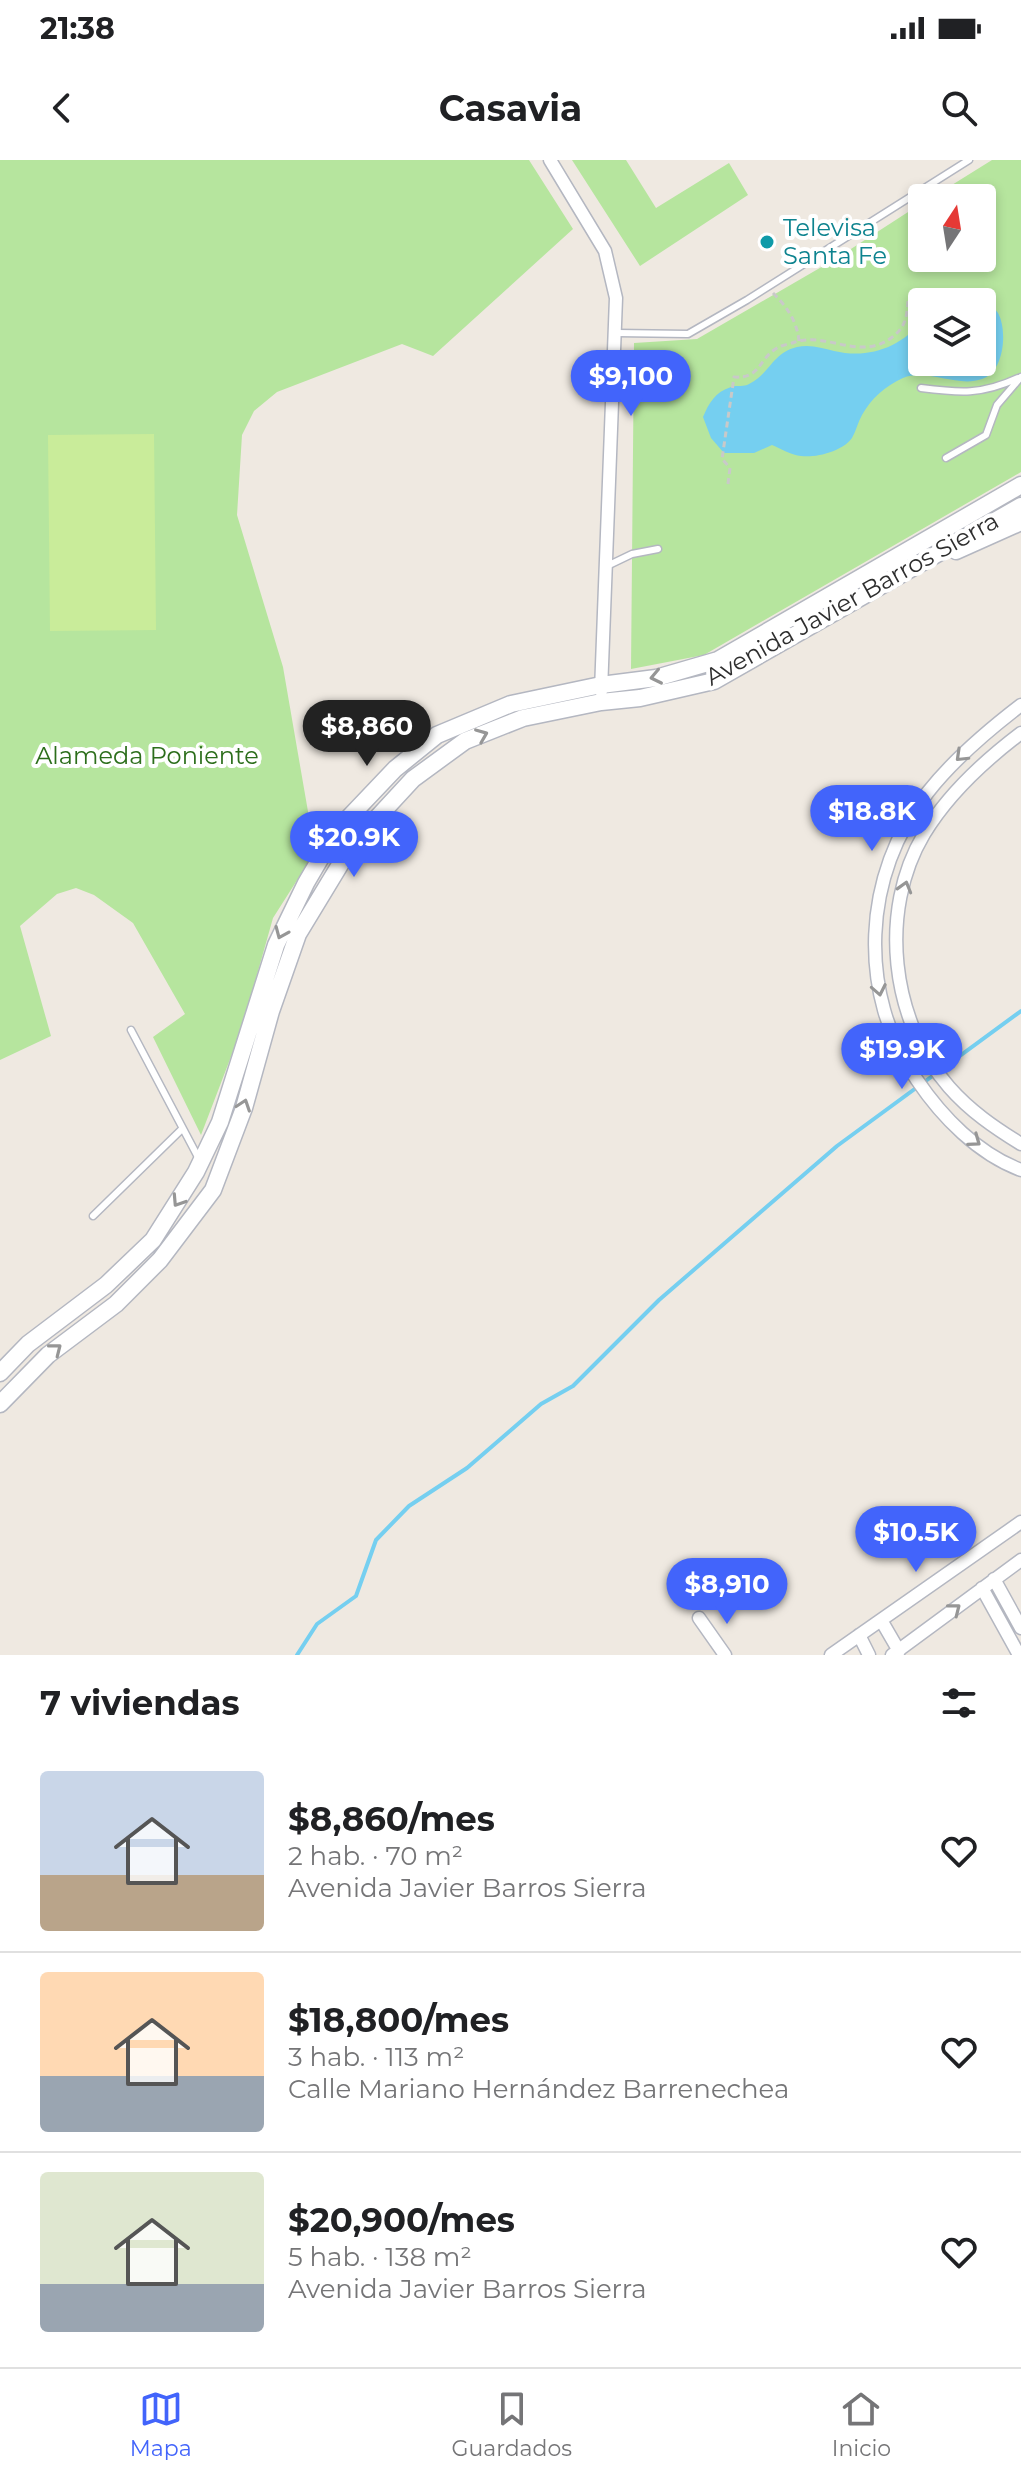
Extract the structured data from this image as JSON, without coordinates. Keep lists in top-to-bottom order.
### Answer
{
  "streets": {
    "street": ["Avenida Javier Barros Sierra"]
  },
  "parks": ["Alameda Poniente"],
  "places": ["Televisa Santa Fe"],
  "north": "top",
  "page": {
    "status": "21:38",
    "header": "Casavia",
    "price": [
      "$9,100",
      "$8,860",
      "$18.8K",
      "$20.9K",
      "$19.9K",
      "$10.5K",
      "$8,910"
    ],
    "heading": "7 viviendas",
    "list": [
      {
        "name": "$8,860/mes",
        "note": "2 hab. · 70 m² · Avenida Javier Barros Sierra"
      },
      {
        "name": "$18,800/mes",
        "note": "3 hab. · 113 m² · Calle Mariano Hernández Barrenechea"
      },
      {
        "name": "$20,900/mes",
        "note": "5 hab. · 138 m² · Avenida Javier Barros Sierra"
      }
    ],
    "tabs": ["Mapa", "Guardados", "Inicio"]
  }
}
